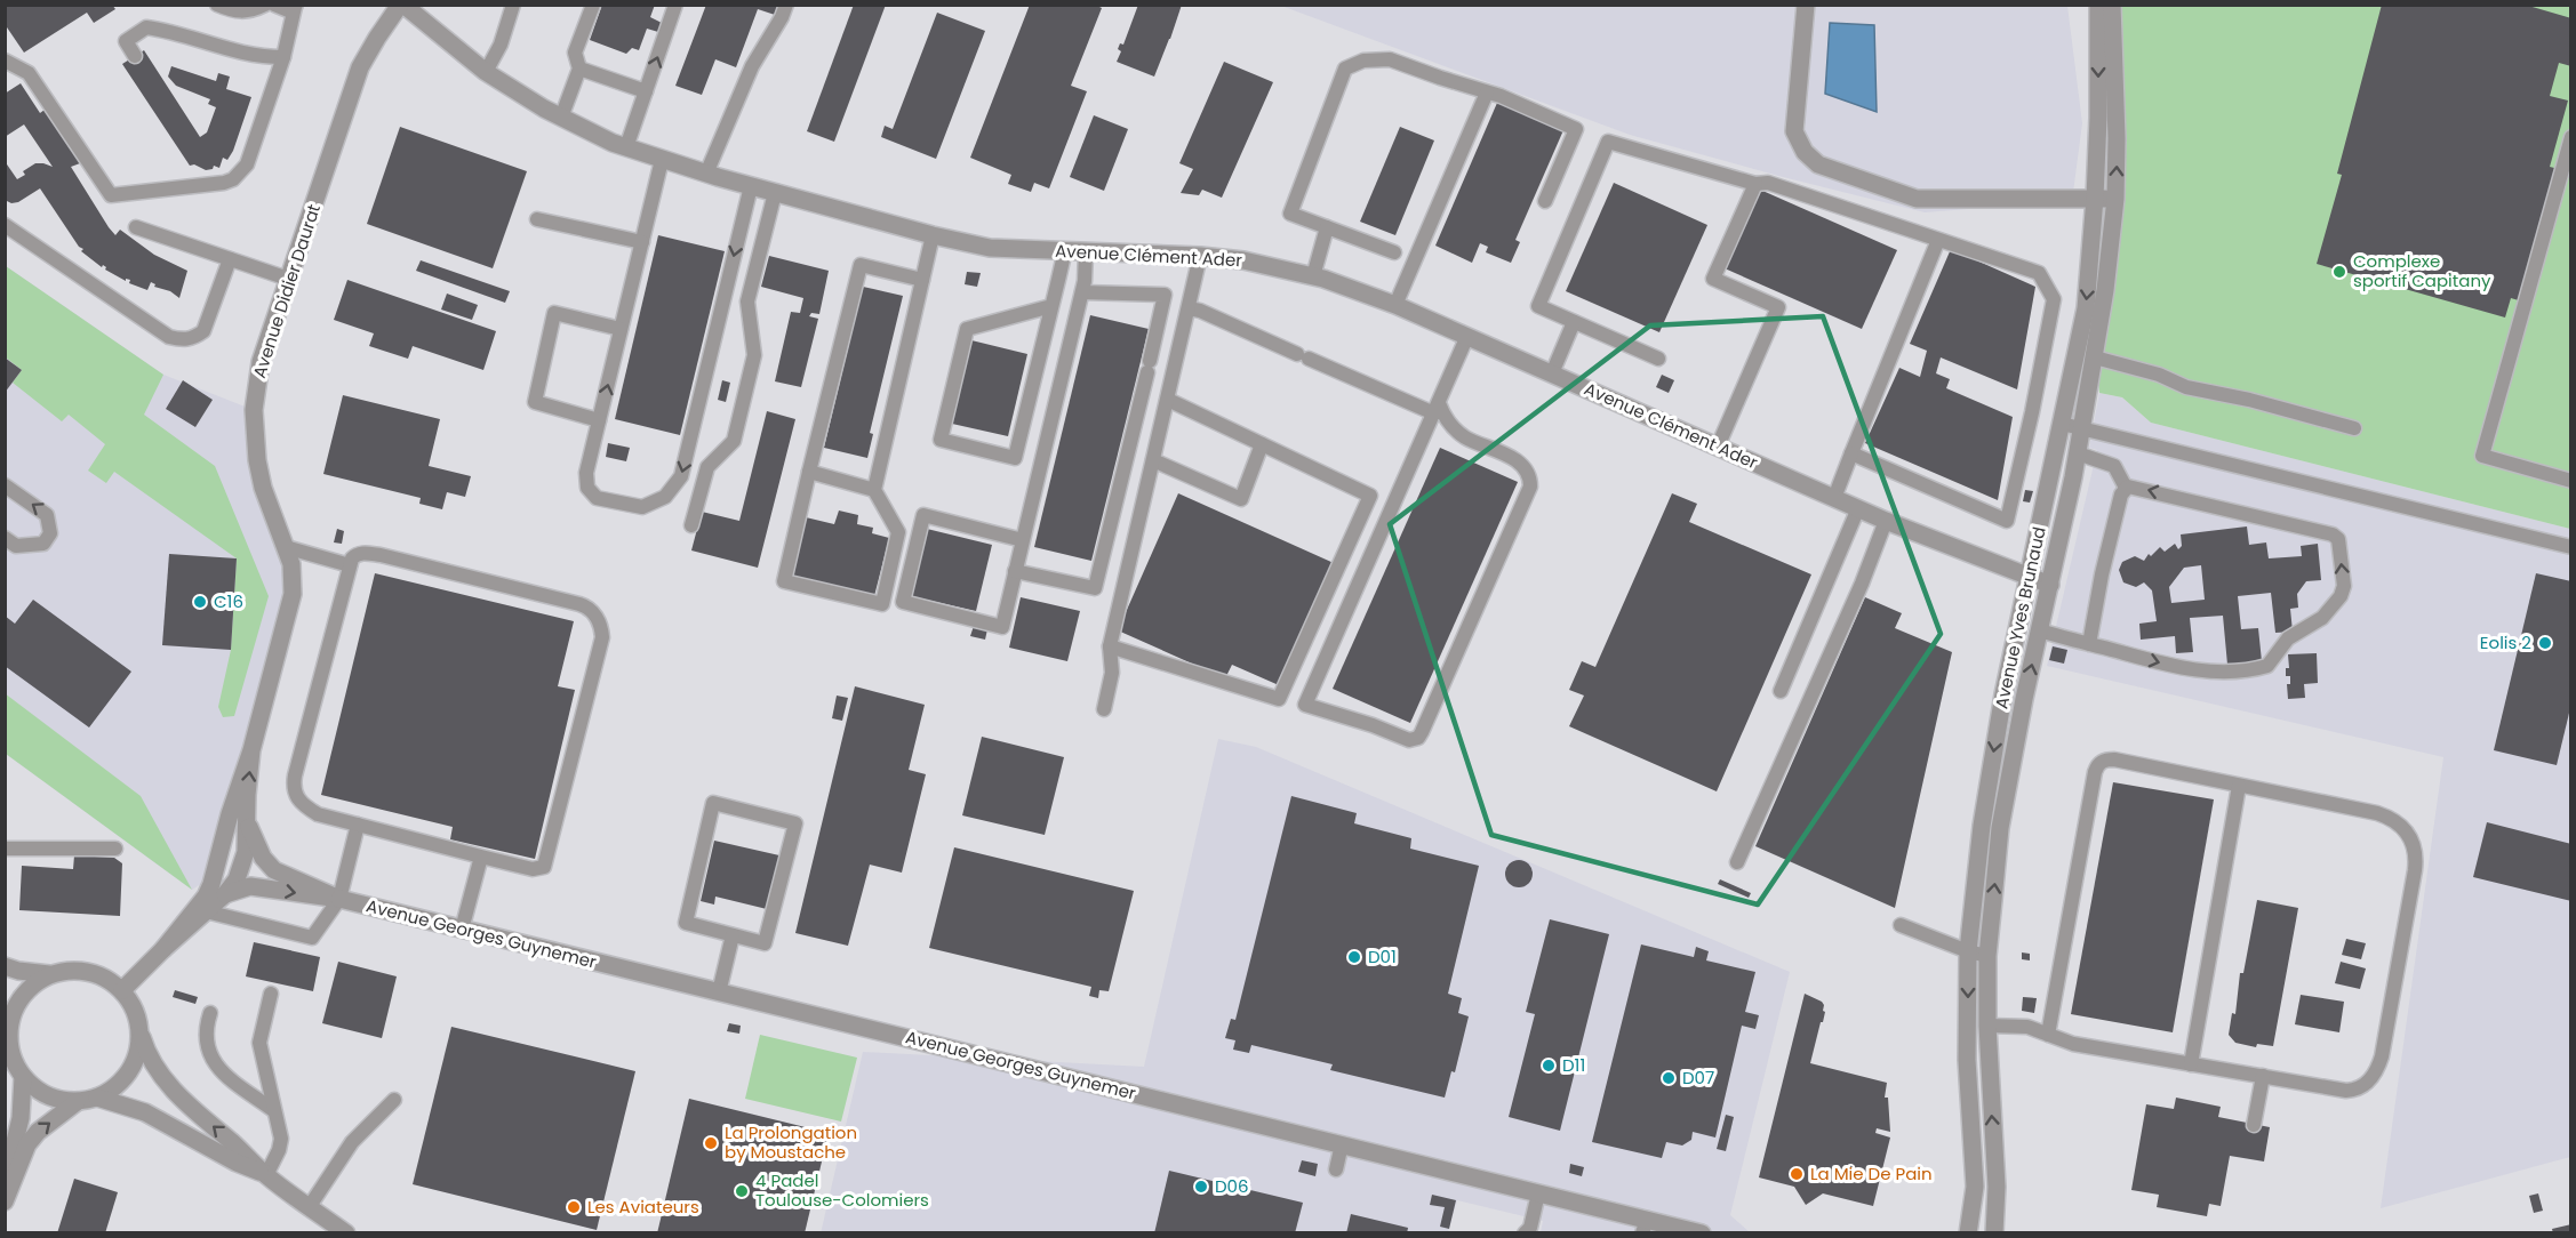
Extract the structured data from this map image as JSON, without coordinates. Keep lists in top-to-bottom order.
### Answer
{
  "streets": {
    "street": [
      "Avenue Clément Ader",
      "Avenue Didier Daurat",
      "Avenue Yves Brunaud",
      "Avenue Georges Guynemer"
    ]
  },
  "crossings": [
    ["Avenue Clément Ader", "Avenue Didier Daurat"],
    ["Avenue Clément Ader", "Avenue Yves Brunaud"],
    ["Avenue Didier Daurat", "Avenue Georges Guynemer"]
  ],
  "places": [
    "Complexe sportif Capitany",
    "C16",
    "Eolis 2",
    "D01",
    "D11",
    "D07",
    "La Prolongation by Moustache",
    "La Mie De Pain",
    "D06",
    "4 Padel Toulouse-Colomiers",
    "Les Aviateurs"
  ]
}
